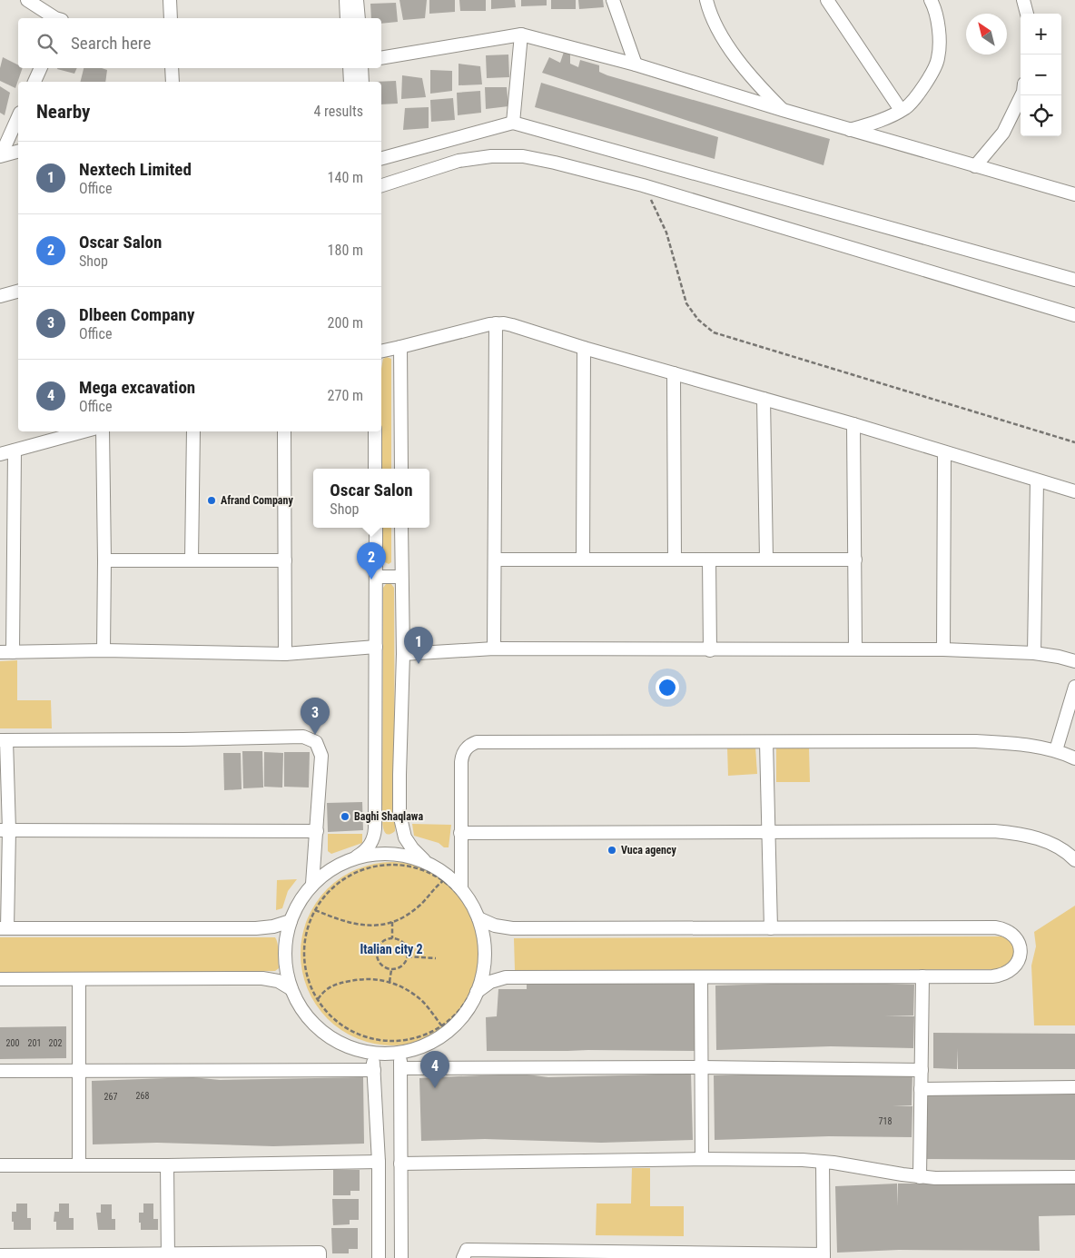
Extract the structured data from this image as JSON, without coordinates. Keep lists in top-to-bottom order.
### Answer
{
  "districts": ["Italian city 2"],
  "places": ["Afrand Company", "Baghi Shaqlawa", "Vuca agency"],
  "house_numbers": [
    "200",
    "201",
    "202",
    "268",
    "267",
    "718"
  ],
  "north": "top left",
  "page": {
    "map_buttons": ["+", "−"],
    "search": "Search here",
    "heading": ["Nearby", "4 results"],
    "list": [
      {
        "mark": "1",
        "name": "Nextech Limited",
        "note": "Office",
        "value": "140 m"
      },
      {
        "mark": "2",
        "name": "Oscar Salon",
        "note": "Shop",
        "value": "180 m"
      },
      {
        "mark": "3",
        "name": "Dlbeen Company",
        "note": "Office",
        "value": "200 m"
      },
      {
        "mark": "4",
        "name": "Mega excavation",
        "note": "Office",
        "value": "270 m"
      }
    ],
    "popup": ["Oscar Salon", "Shop"],
    "pins": [
      "2",
      "1",
      "3",
      "4"
    ]
  }
}
